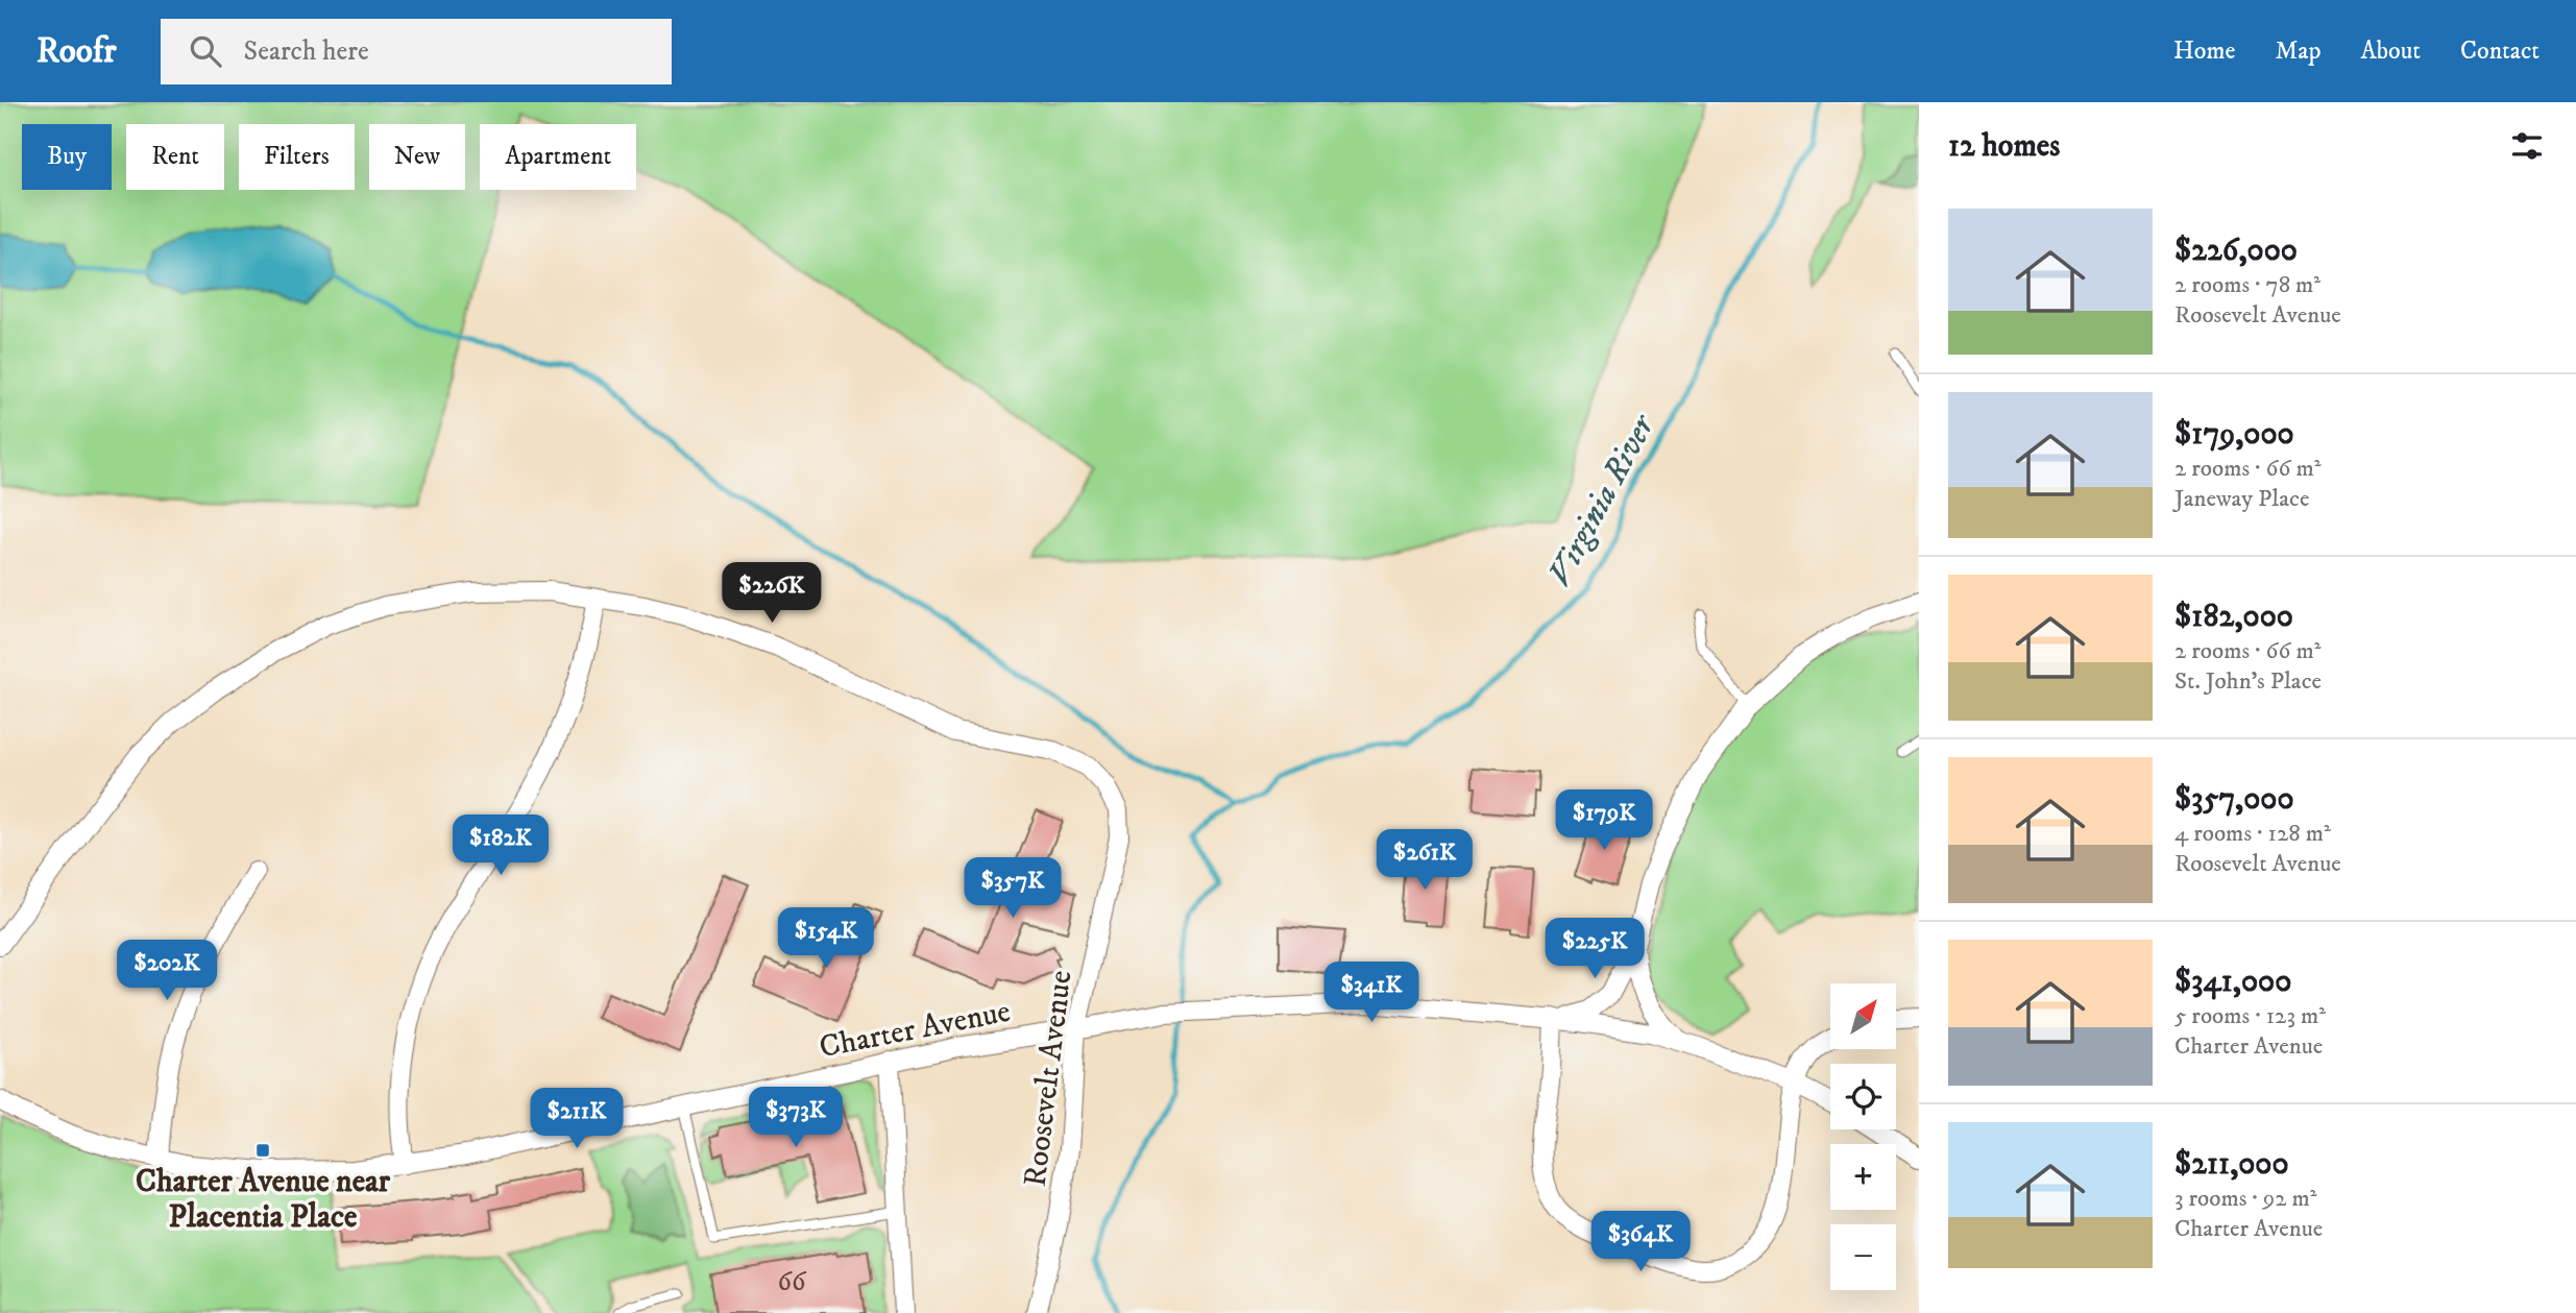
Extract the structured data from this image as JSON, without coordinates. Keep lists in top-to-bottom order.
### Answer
{
  "streets": {
    "street": ["Charter Avenue", "Roosevelt Avenue"]
  },
  "crossings": [
    ["Charter Avenue", "Roosevelt Avenue"]
  ],
  "water": ["Virginia River"],
  "places": {
    "transit": ["Charter Avenue near Placentia Place"]
  },
  "house_numbers": ["66"],
  "north": "top right",
  "page": {
    "header": "Roofr",
    "search": "Search here",
    "nav": [
      "Home",
      "Map",
      "About",
      "Contact"
    ],
    "heading": "12 homes",
    "chip": [
      "Buy",
      "Rent",
      "Filters",
      "New",
      "Apartment"
    ],
    "list": [
      {
        "name": "$226,000",
        "note": "2 rooms · 78 m² · Roosevelt Avenue"
      },
      {
        "name": "$179,000",
        "note": "2 rooms · 66 m² · Janeway Place"
      },
      {
        "name": "$182,000",
        "note": "2 rooms · 66 m² · St. John's Place"
      },
      {
        "name": "$357,000",
        "note": "4 rooms · 128 m² · Roosevelt Avenue"
      },
      {
        "name": "$341,000",
        "note": "5 rooms · 123 m² · Charter Avenue"
      },
      {
        "name": "$211,000",
        "note": "3 rooms · 92 m² · Charter Avenue"
      }
    ],
    "price": [
      "$226K",
      "$179K",
      "$182K",
      "$261K",
      "$357K",
      "$154K",
      "$225K",
      "$202K",
      "$341K",
      "$373K",
      "$211K",
      "$364K"
    ],
    "map_buttons": ["+", "−"]
  }
}
